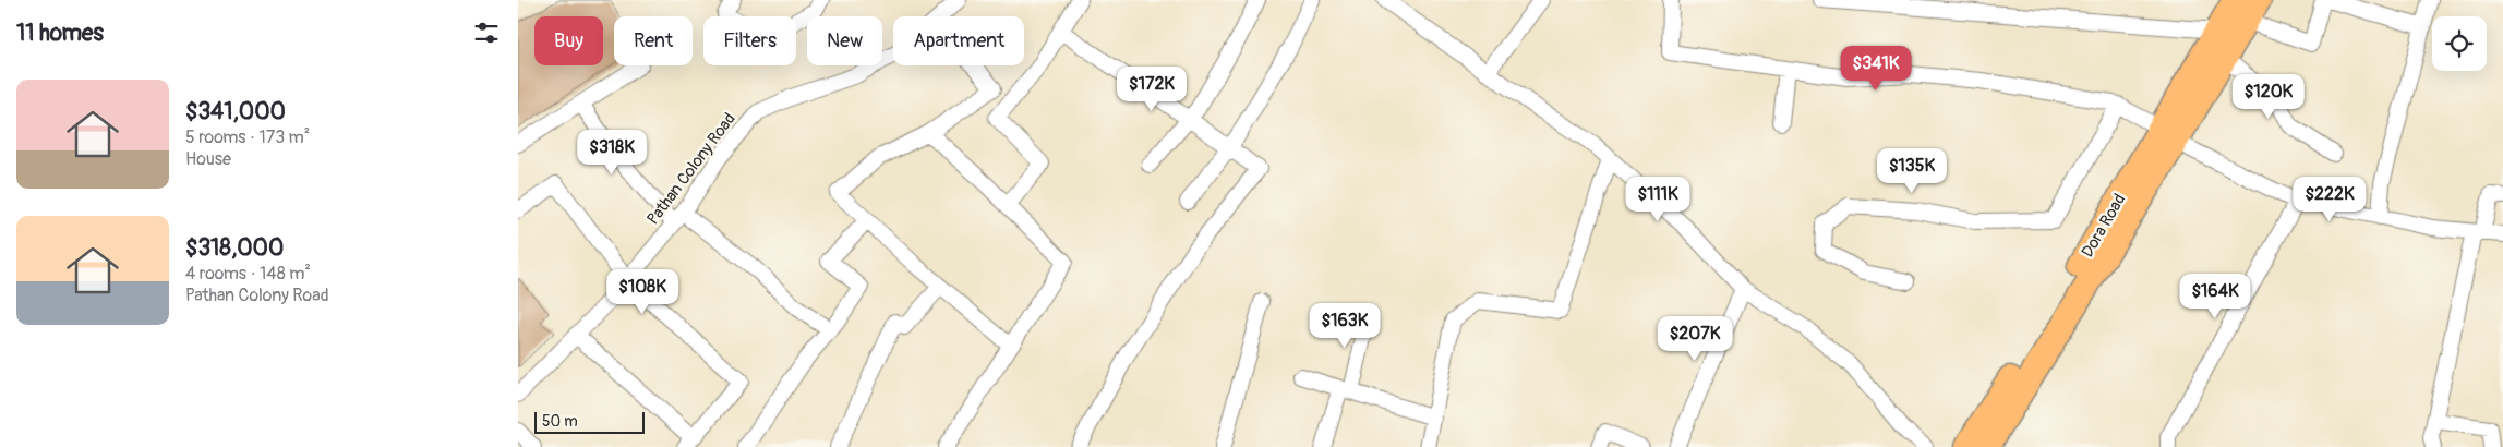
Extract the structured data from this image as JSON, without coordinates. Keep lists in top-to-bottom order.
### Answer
{
  "streets": {
    "main road": ["Dora Road"],
    "street": ["Pathan Colony Road"]
  },
  "scale_bar": "50 m",
  "page": {
    "heading": "11 homes",
    "chip": [
      "Buy",
      "Rent",
      "Filters",
      "New",
      "Apartment"
    ],
    "price": [
      "$341K",
      "$172K",
      "$120K",
      "$318K",
      "$135K",
      "$111K",
      "$222K",
      "$108K",
      "$164K",
      "$163K",
      "$207K"
    ],
    "list": [
      {
        "name": "$341,000",
        "note": "5 rooms · 173 m² · House"
      },
      {
        "name": "$318,000",
        "note": "4 rooms · 148 m² · Pathan Colony Road"
      }
    ],
    "scale": "50 m"
  }
}
